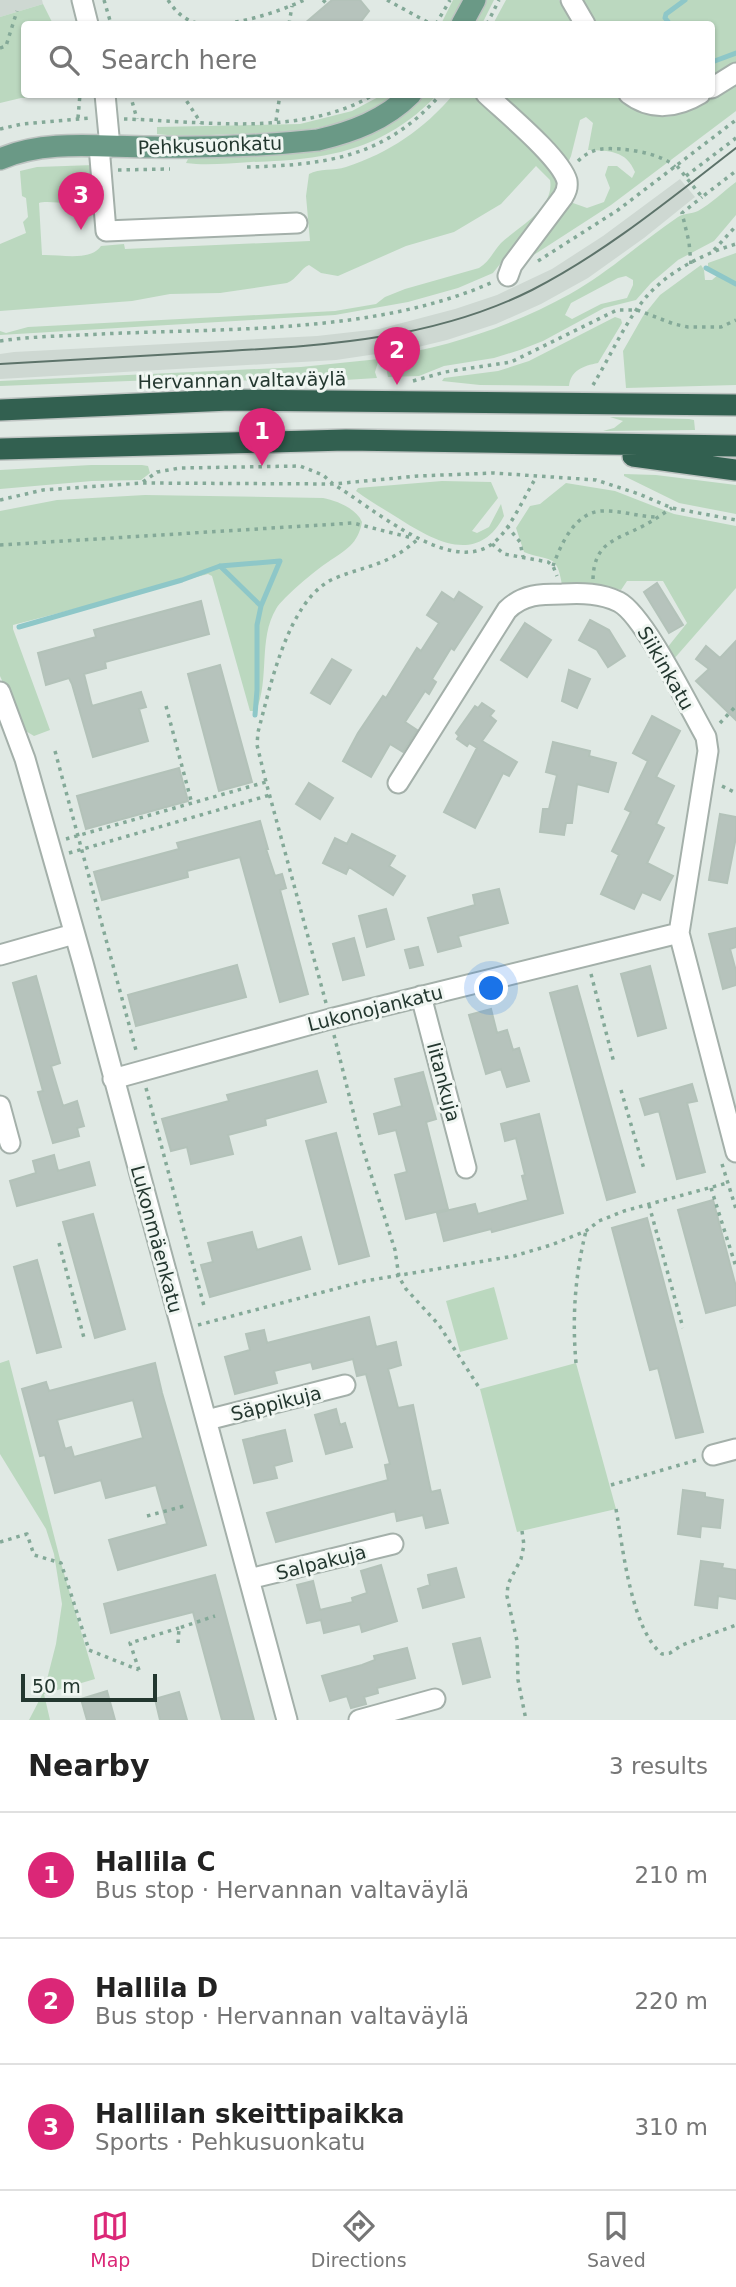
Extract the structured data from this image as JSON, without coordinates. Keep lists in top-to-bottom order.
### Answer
{
  "streets": {
    "highway": ["Hervannan valtaväylä"],
    "main road": ["Pehkusuonkatu"],
    "street": [
      "Siikinkatu",
      "Lukonojankatu",
      "Iitankuja",
      "Lukonmäenkatu",
      "Säppikuja",
      "Salpakuja"
    ]
  },
  "crossings": [
    ["Siikinkatu", "Lukonojankatu"],
    ["Lukonojankatu", "Iitankuja"],
    ["Lukonojankatu", "Lukonmäenkatu"],
    ["Lukonmäenkatu", "Säppikuja"],
    ["Lukonmäenkatu", "Salpakuja"]
  ],
  "scale_bar": "50 m",
  "page": {
    "search": "Search here",
    "pins": ["3", "2", "1"],
    "scale": "50 m",
    "heading": ["Nearby", "3 results"],
    "list": [
      {
        "mark": "1",
        "name": "Hallila C",
        "note": "Bus stop · Hervannan valtaväylä",
        "value": "210 m"
      },
      {
        "mark": "2",
        "name": "Hallila D",
        "note": "Bus stop · Hervannan valtaväylä",
        "value": "220 m"
      },
      {
        "mark": "3",
        "name": "Hallilan skeittipaikka",
        "note": "Sports · Pehkusuonkatu",
        "value": "310 m"
      }
    ],
    "nav": ["Map", "Directions", "Saved"]
  }
}
